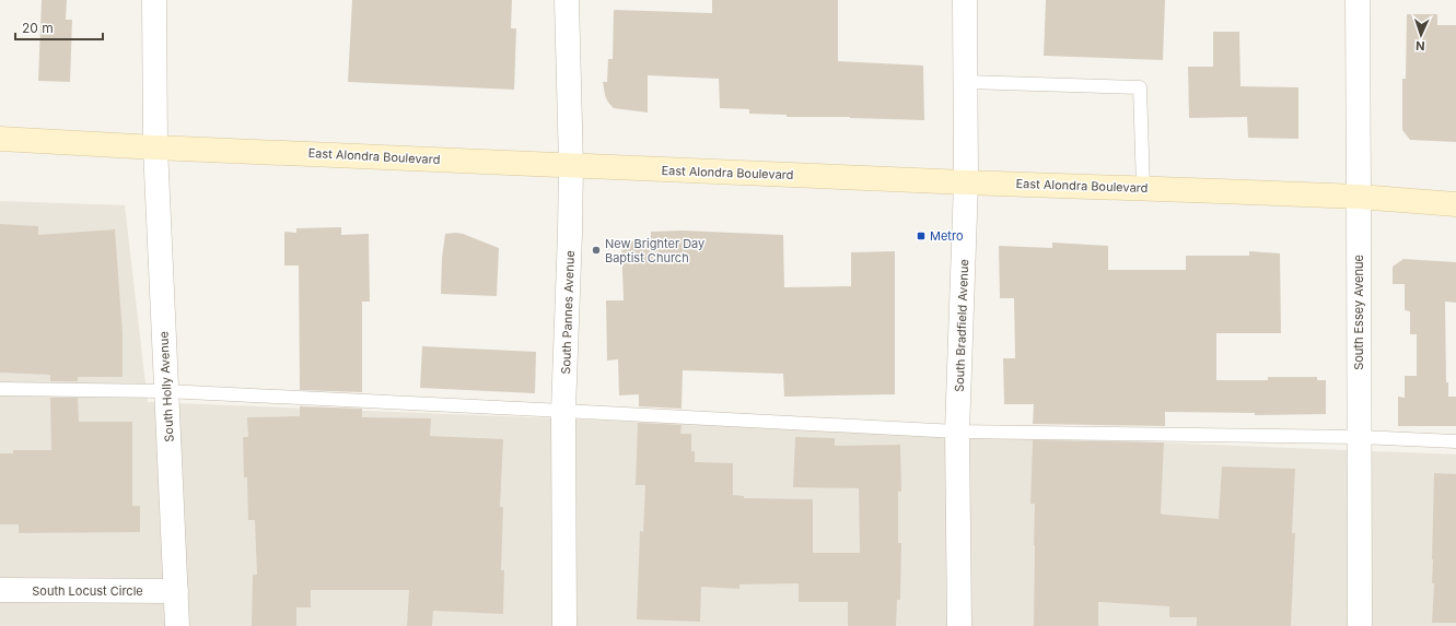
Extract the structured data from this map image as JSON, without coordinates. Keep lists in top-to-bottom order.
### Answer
{
  "streets": {
    "main road": ["East Alondra Boulevard"],
    "street": [
      "South Pannes Avenue",
      "South Essey Avenue",
      "South Bradfield Avenue",
      "South Holly Avenue",
      "South Locust Circle"
    ]
  },
  "crossings": [
    ["East Alondra Boulevard", "South Pannes Avenue"],
    ["East Alondra Boulevard", "South Essey Avenue"],
    ["East Alondra Boulevard", "South Bradfield Avenue"],
    ["East Alondra Boulevard", "South Holly Avenue"],
    ["South Holly Avenue", "South Locust Circle"]
  ],
  "places": {
    "transit": ["Metro"],
    "other": ["New Brighter Day Baptist Church"]
  },
  "scale_bar": "20 m",
  "north": "bottom"
}
